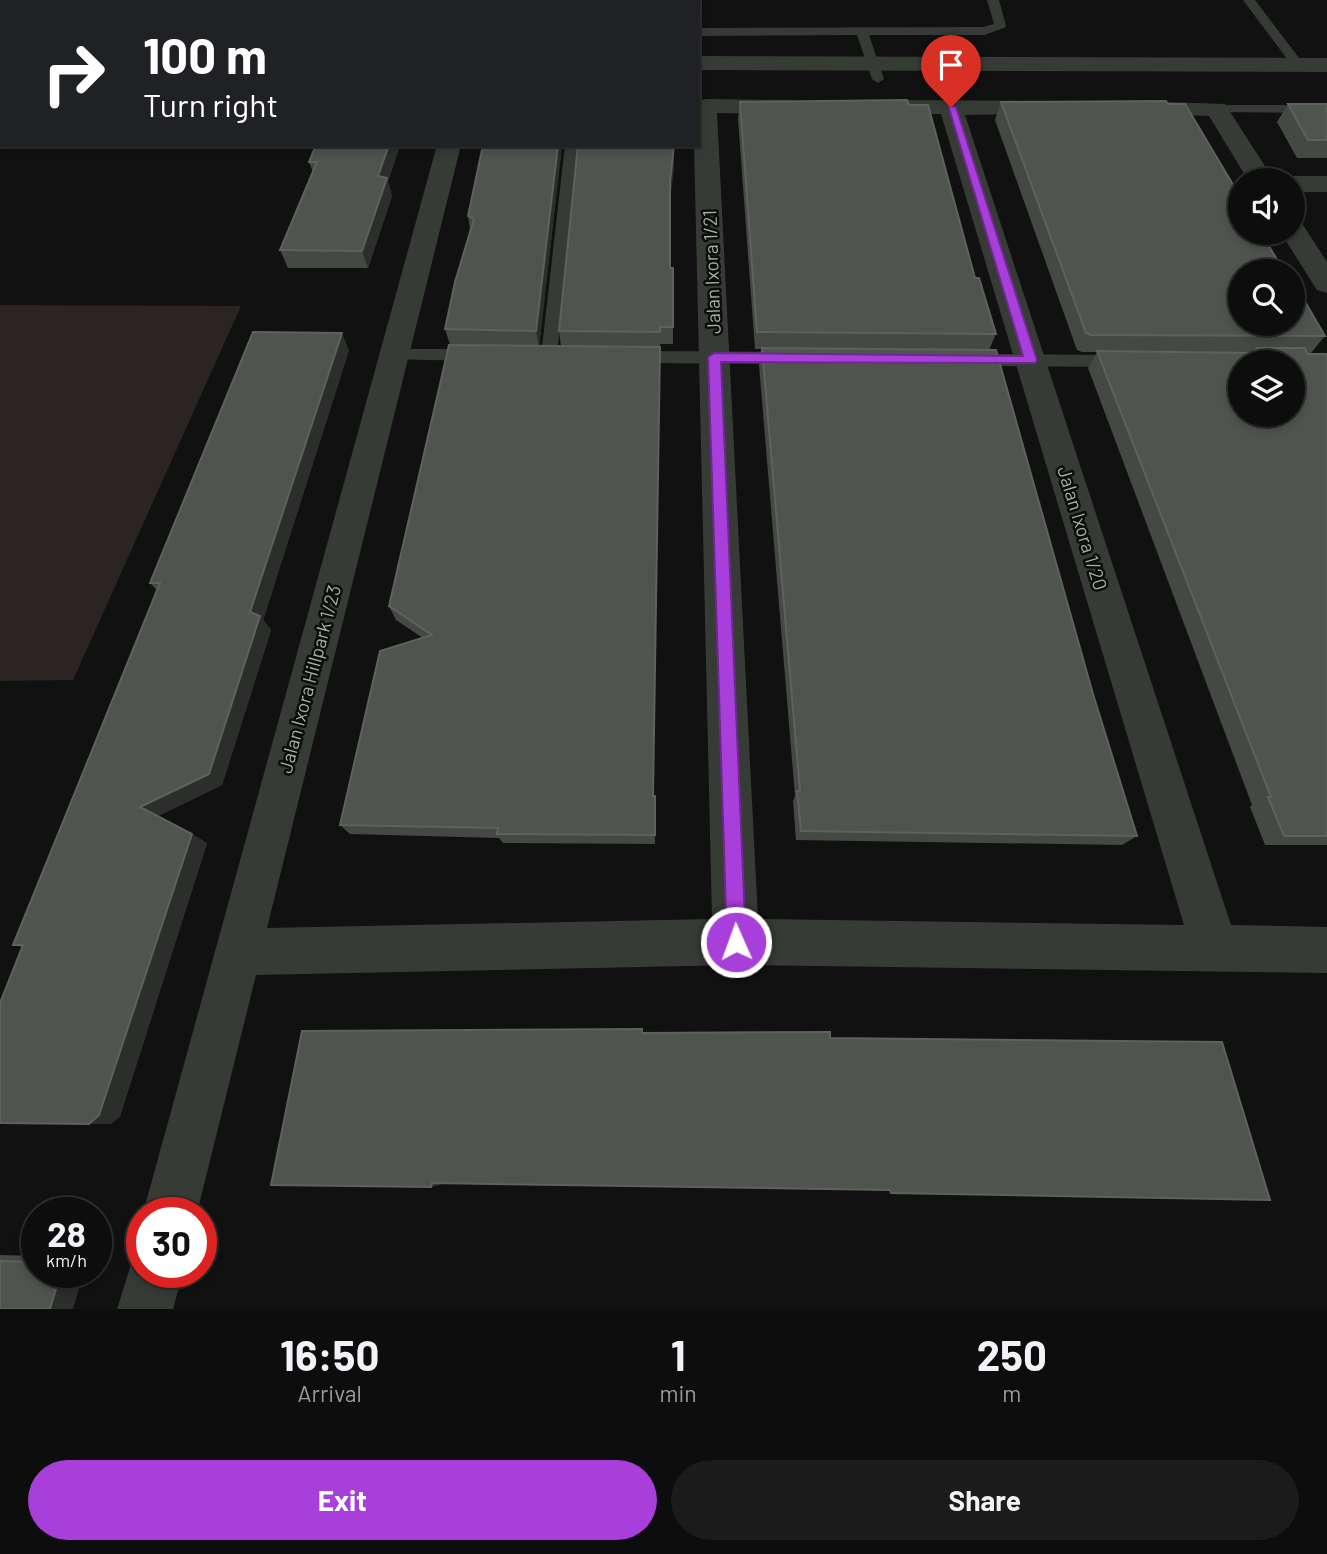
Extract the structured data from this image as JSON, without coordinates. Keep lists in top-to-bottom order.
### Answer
{
  "streets": {
    "street": ["Jalan Ixora 1/21", "Jalan Ixora 1/20", "Jalan Ixora Hillpark 1/23"]
  },
  "page": {
    "turn": ["100 m", "Turn right"],
    "speed": "28 km/h",
    "limit": "30",
    "eta": [
      "16:50",
      "Arrival",
      "1",
      "min",
      "250",
      "m"
    ],
    "buttons": ["Exit", "Share"]
  }
}
